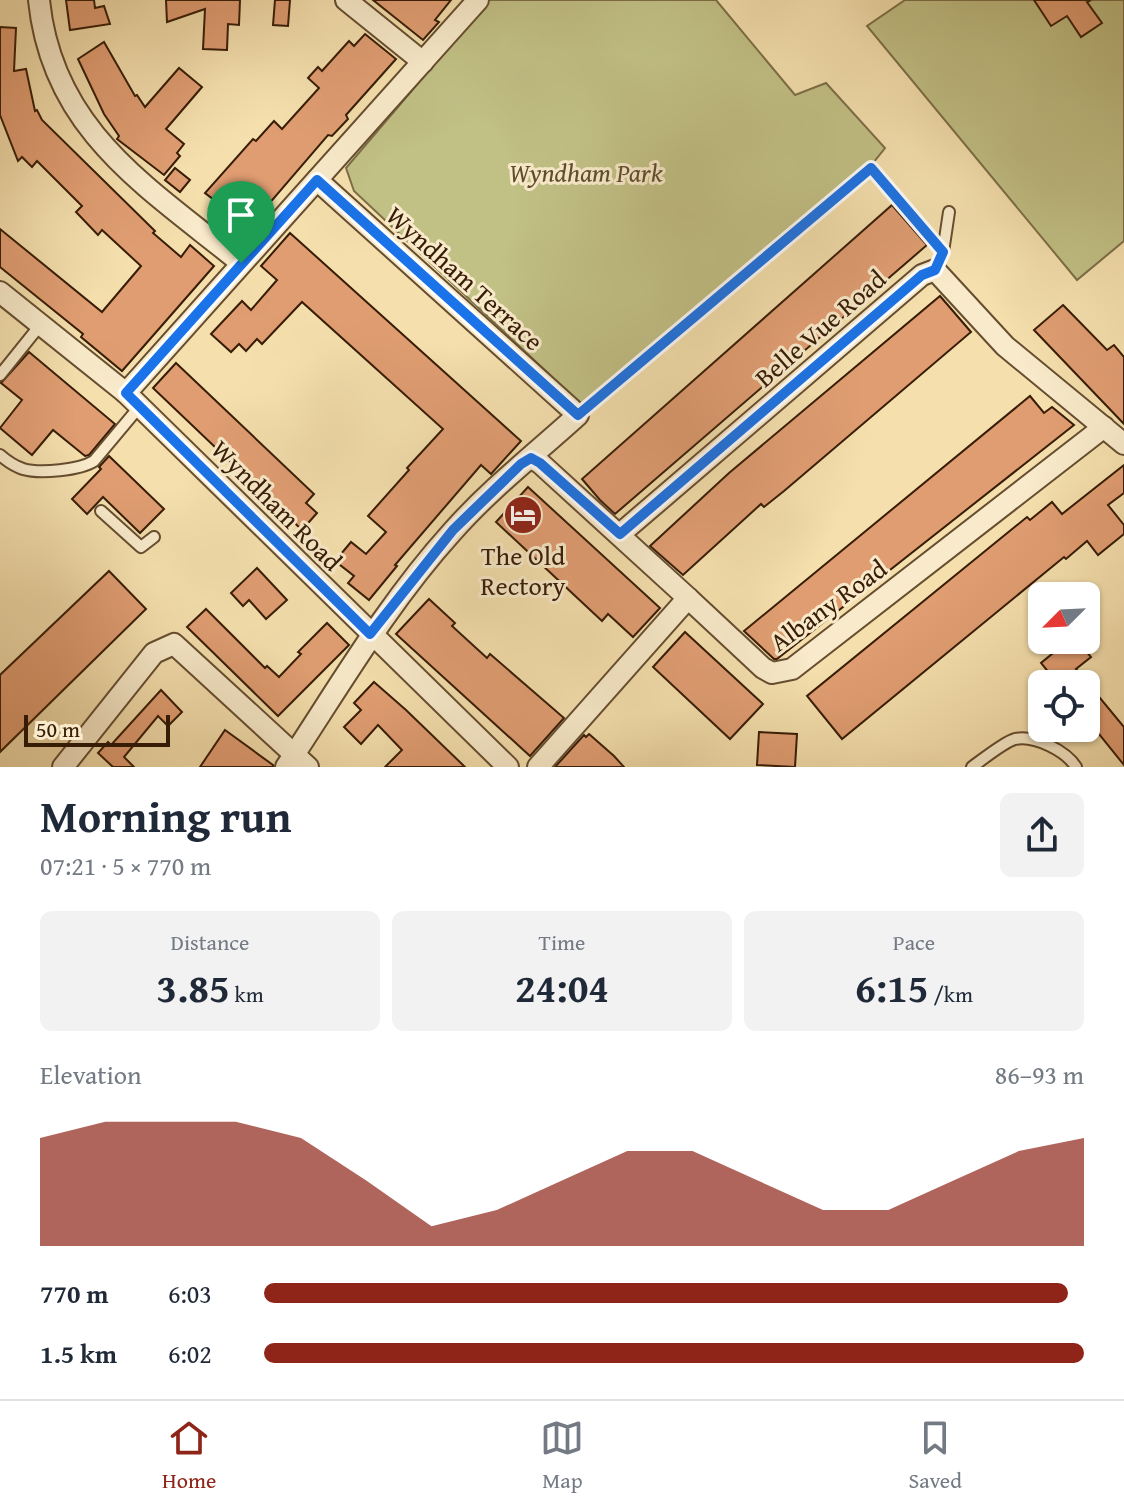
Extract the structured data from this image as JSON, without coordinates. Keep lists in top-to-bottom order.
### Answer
{
  "streets": {
    "street": [
      "Wyndham Terrace",
      "Belle Vue Road",
      "Wyndham Road",
      "Albany Road"
    ]
  },
  "parks": ["Wyndham Park"],
  "places": {
    "hotel": ["The Old Rectory"]
  },
  "scale_bar": "50 m",
  "north": "bottom left",
  "page": {
    "scale": "50 m",
    "heading": ["Morning run", "07:21 · 5 × 770 m"],
    "stats": [
      ["Distance", "3.85 km"],
      ["Time", "24:04"],
      ["Pace", "6:15 /km"]
    ],
    "chart": ["Elevation", "86–93 m"],
    "list": [
      {
        "name": "770 m",
        "note": "6:03"
      },
      {
        "name": "1.5 km",
        "note": "6:02"
      }
    ],
    "tabs": ["Home", "Map", "Saved"]
  }
}
